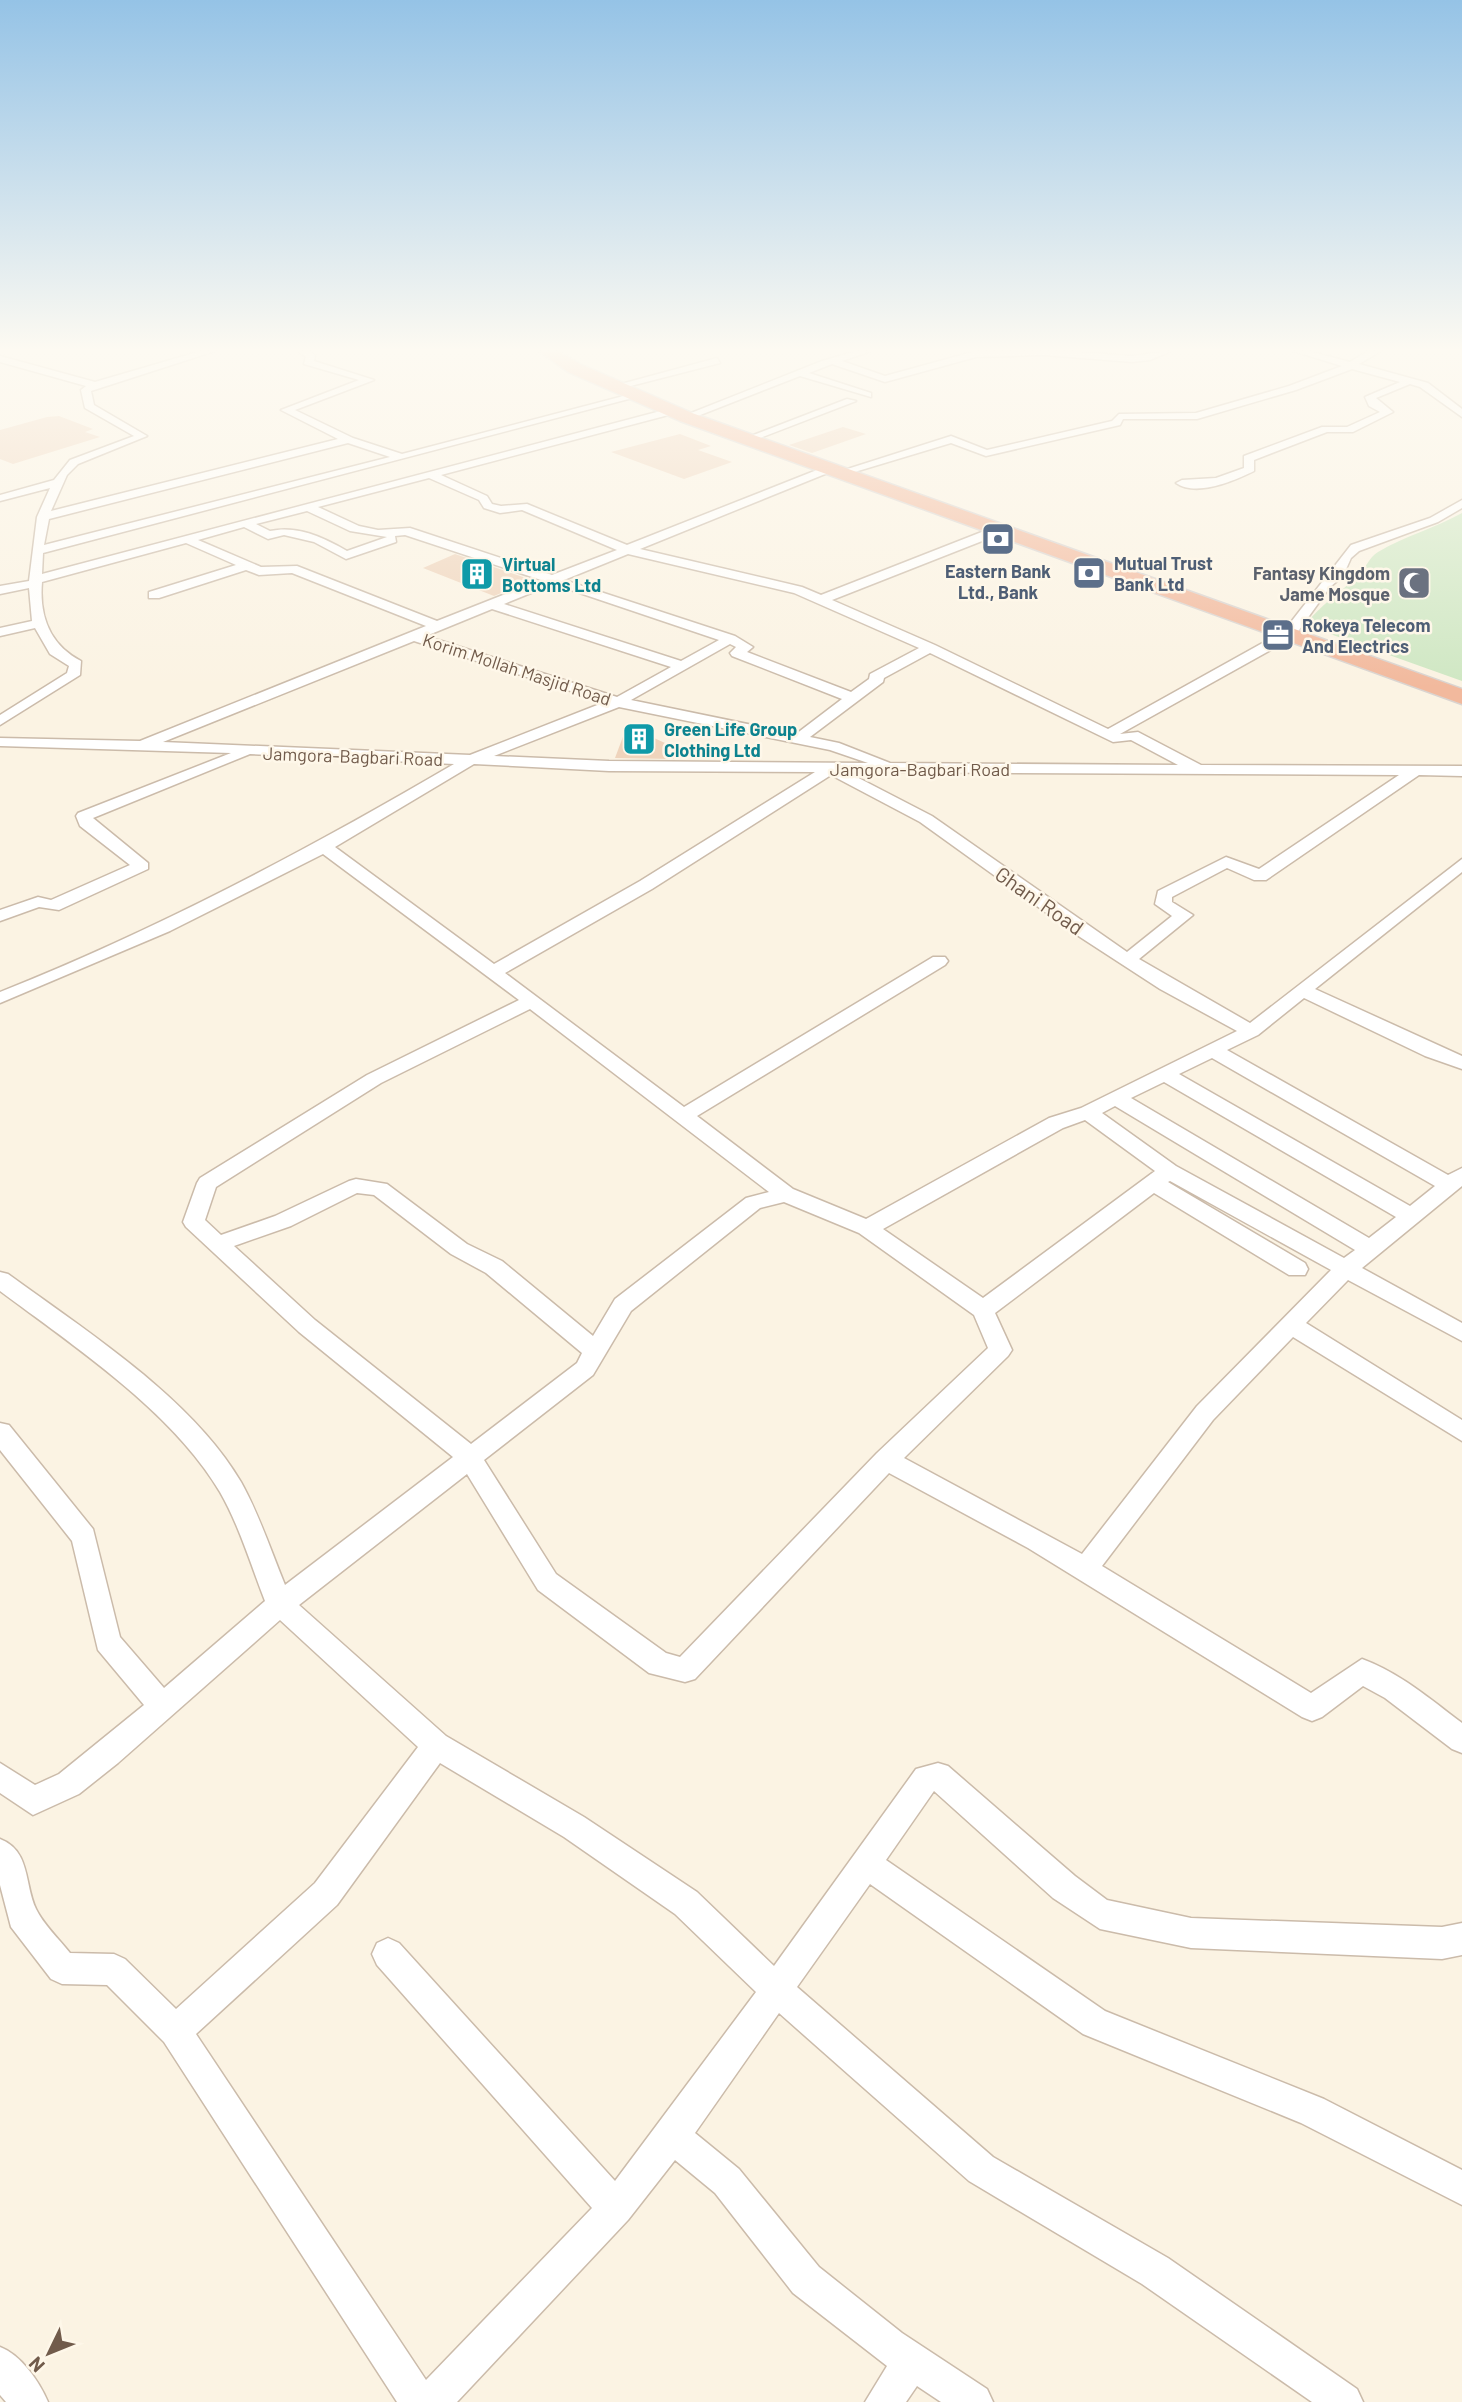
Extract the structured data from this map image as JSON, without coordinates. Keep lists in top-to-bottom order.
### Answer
{
  "streets": {
    "street": ["Korim Mollah Masjid Road", "Jamgora-Bagbari Road", "Ghani Road"]
  },
  "crossings": [
    ["Korim Mollah Masjid Road", "Jamgora-Bagbari Road"],
    ["Jamgora-Bagbari Road", "Ghani Road"]
  ],
  "places": {
    "bank": ["Eastern Bank Ltd., Bank", "Mutual Trust Bank Ltd"],
    "building": ["Virtual Bottoms Ltd", "Green Life Group Clothing Ltd"],
    "mosque": ["Fantasy Kingdom Jame Mosque"],
    "office": ["Rokeya Telecom And Electrics"]
  },
  "north": "bottom left"
}
